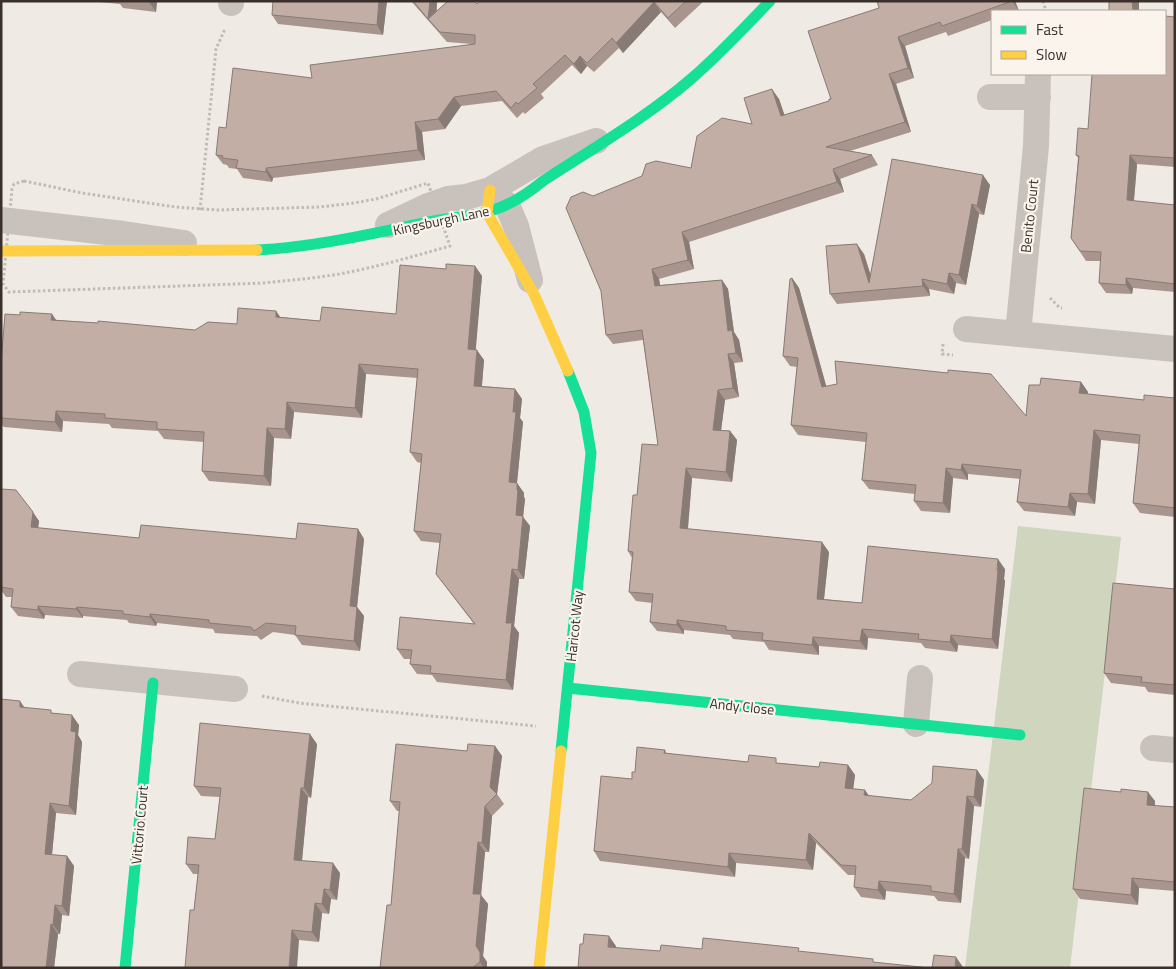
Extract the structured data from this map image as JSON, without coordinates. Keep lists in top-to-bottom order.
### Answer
{
  "streets": {
    "street": [
      "Benito Court",
      "Kingsburgh Lane",
      "Haricot Way",
      "Andy Close",
      "Vittorio Court"
    ]
  },
  "crossings": [
    ["Kingsburgh Lane", "Haricot Way"],
    ["Haricot Way", "Andy Close"]
  ],
  "legend": ["Fast", "Slow"]
}
